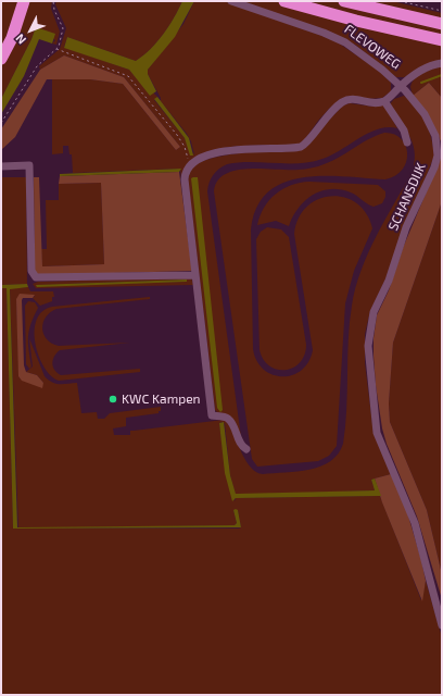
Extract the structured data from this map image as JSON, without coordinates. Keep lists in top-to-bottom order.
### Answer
{
  "streets": {
    "highway": ["FLEVOWEG"],
    "street": ["SCHANSDIJK"]
  },
  "crossings": [
    ["FLEVOWEG", "SCHANSDIJK"]
  ],
  "places": ["KWC Kampen"],
  "north": "bottom left"
}
